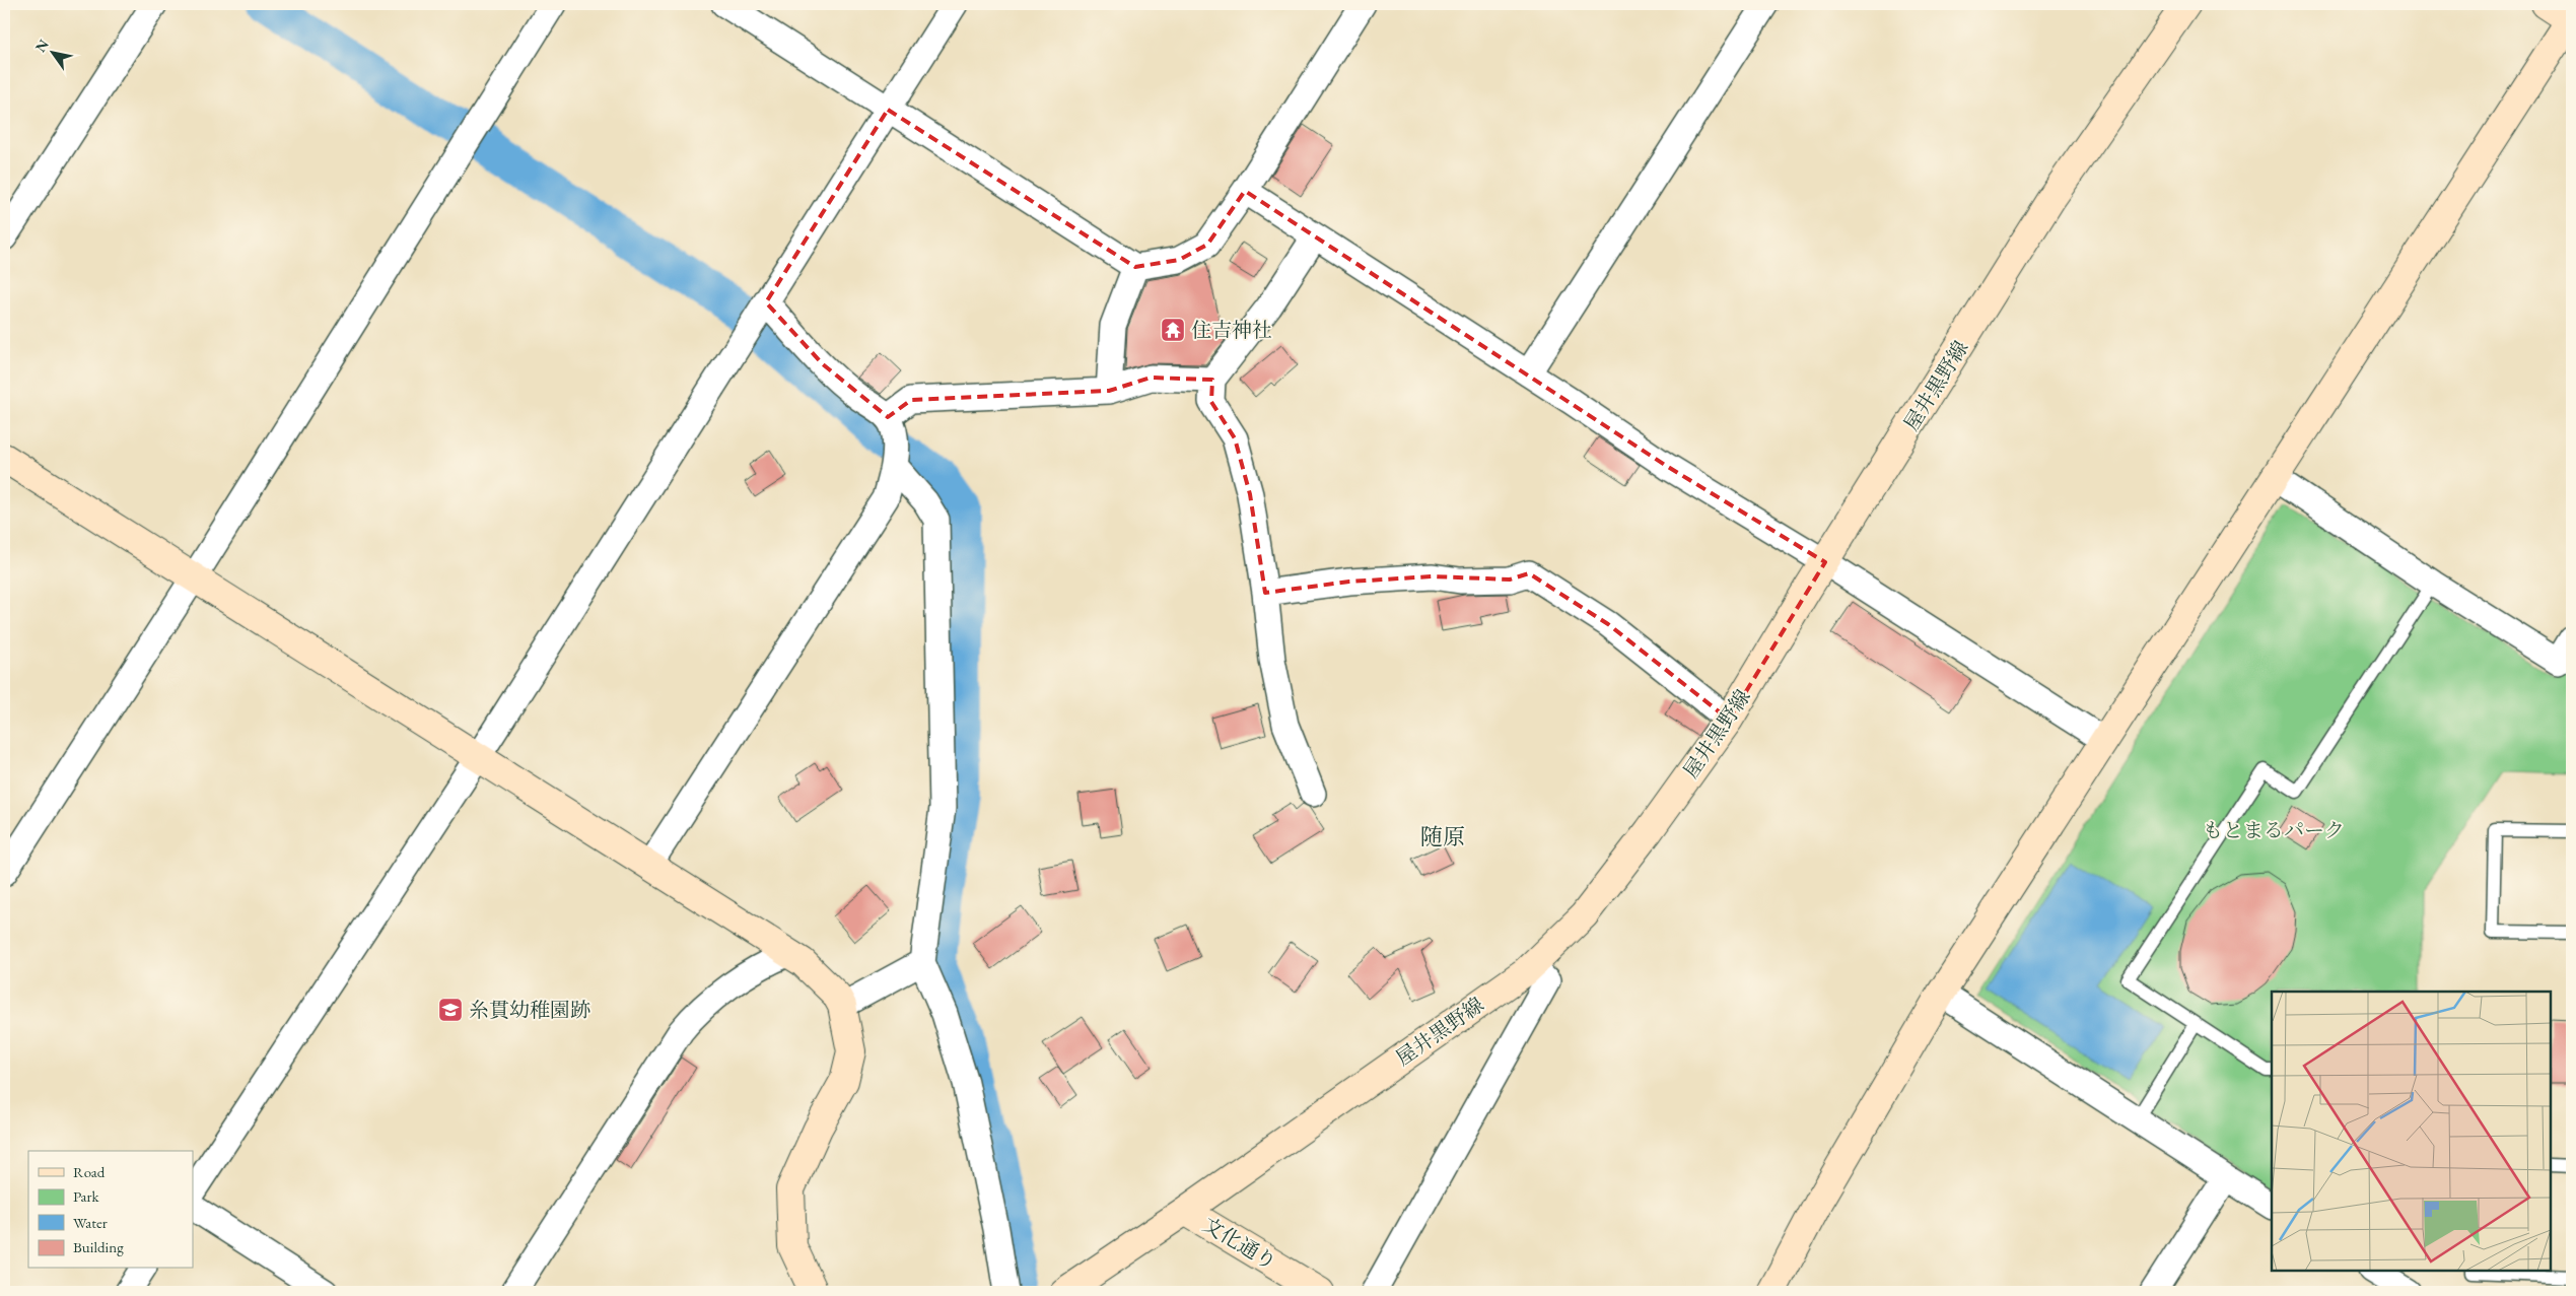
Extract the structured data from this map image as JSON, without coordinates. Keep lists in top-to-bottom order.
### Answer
{
  "streets": {
    "street": ["屋井黒野線", "文化通り"]
  },
  "crossings": [
    ["屋井黒野線", "文化通り"]
  ],
  "districts": ["随原"],
  "parks": ["もとまるパーク"],
  "places": {
    "temple": ["住吉神社"],
    "school or university": ["糸貫幼稚園跡"]
  },
  "legend": [
    "Road",
    "Park",
    "Water",
    "Building"
  ],
  "north": "top left"
}
